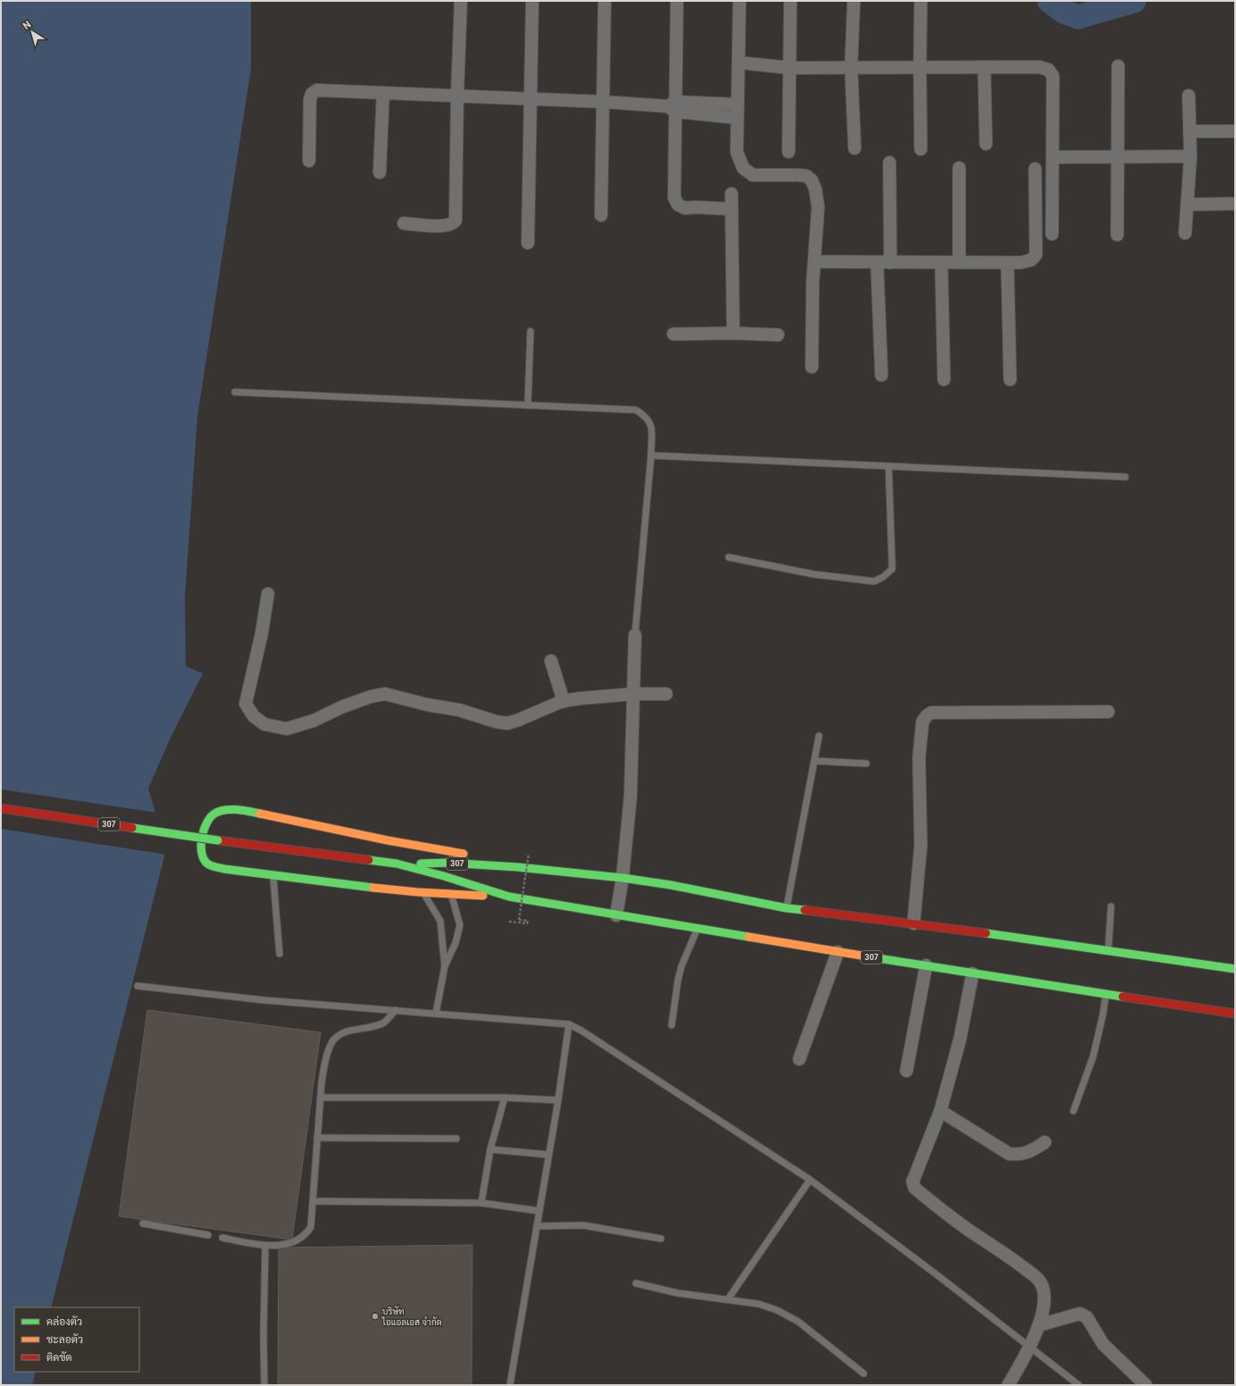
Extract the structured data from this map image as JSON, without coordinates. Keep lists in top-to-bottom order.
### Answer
{
  "streets": {
    "main road": ["307"]
  },
  "places": ["บริษัท ไอแอลเอส จำกัด"],
  "legend": ["คล่องตัว", "ชะลอตัว", "ติดขัด"],
  "north": "top left"
}
